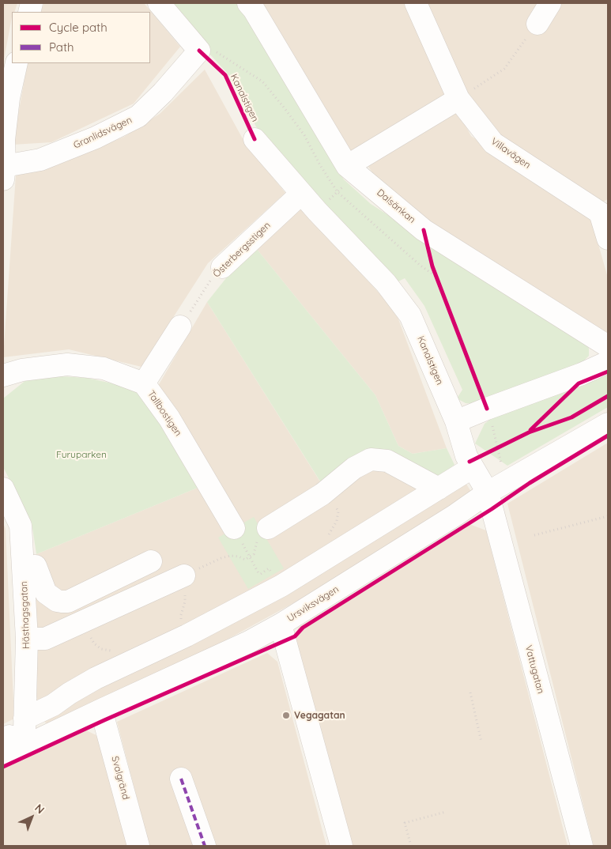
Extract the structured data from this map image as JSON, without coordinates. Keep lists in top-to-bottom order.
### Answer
{
  "streets": {
    "street": [
      "Kanalstigen",
      "Granlidsvägen",
      "Villavägen",
      "Dalsänkan",
      "Österbergsstigen",
      "Tallbostigen",
      "Ursviksvägen",
      "Hästhagsgatan",
      "Vattugatan",
      "Svalgränd"
    ]
  },
  "crossings": [
    ["Kanalstigen", "Österbergsstigen"],
    ["Kanalstigen", "Ursviksvägen"],
    ["Kanalstigen", "Vattugatan"],
    ["Ursviksvägen", "Hästhagsgatan"],
    ["Ursviksvägen", "Vattugatan"],
    ["Ursviksvägen", "Svalgränd"]
  ],
  "parks": ["Furuparken"],
  "places": ["Vegagatan"],
  "legend": ["Cycle path", "Path"],
  "north": "top right"
}
